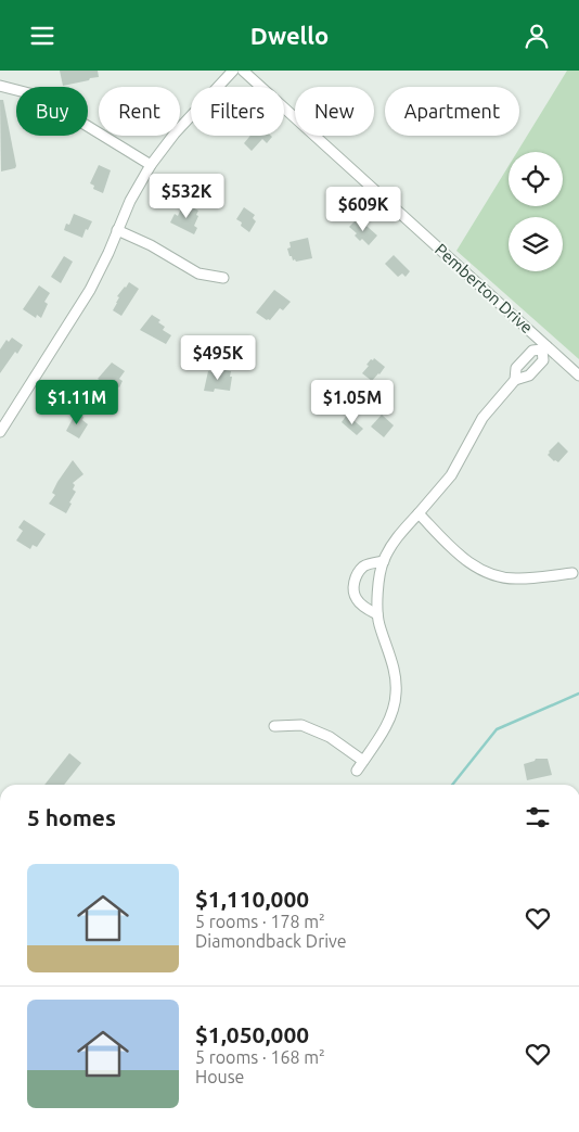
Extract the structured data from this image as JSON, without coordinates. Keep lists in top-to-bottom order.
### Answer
{
  "streets": {
    "street": ["Pemberton Drive"]
  },
  "page": {
    "header": "Dwello",
    "chip": [
      "Buy",
      "Rent",
      "Filters",
      "New",
      "Apartment"
    ],
    "price": [
      "$532K",
      "$609K",
      "$495K",
      "$1.11M",
      "$1.05M"
    ],
    "heading": "5 homes",
    "list": [
      {
        "name": "$1,110,000",
        "note": "5 rooms · 178 m² · Diamondback Drive"
      },
      {
        "name": "$1,050,000",
        "note": "5 rooms · 168 m² · House"
      }
    ]
  }
}
